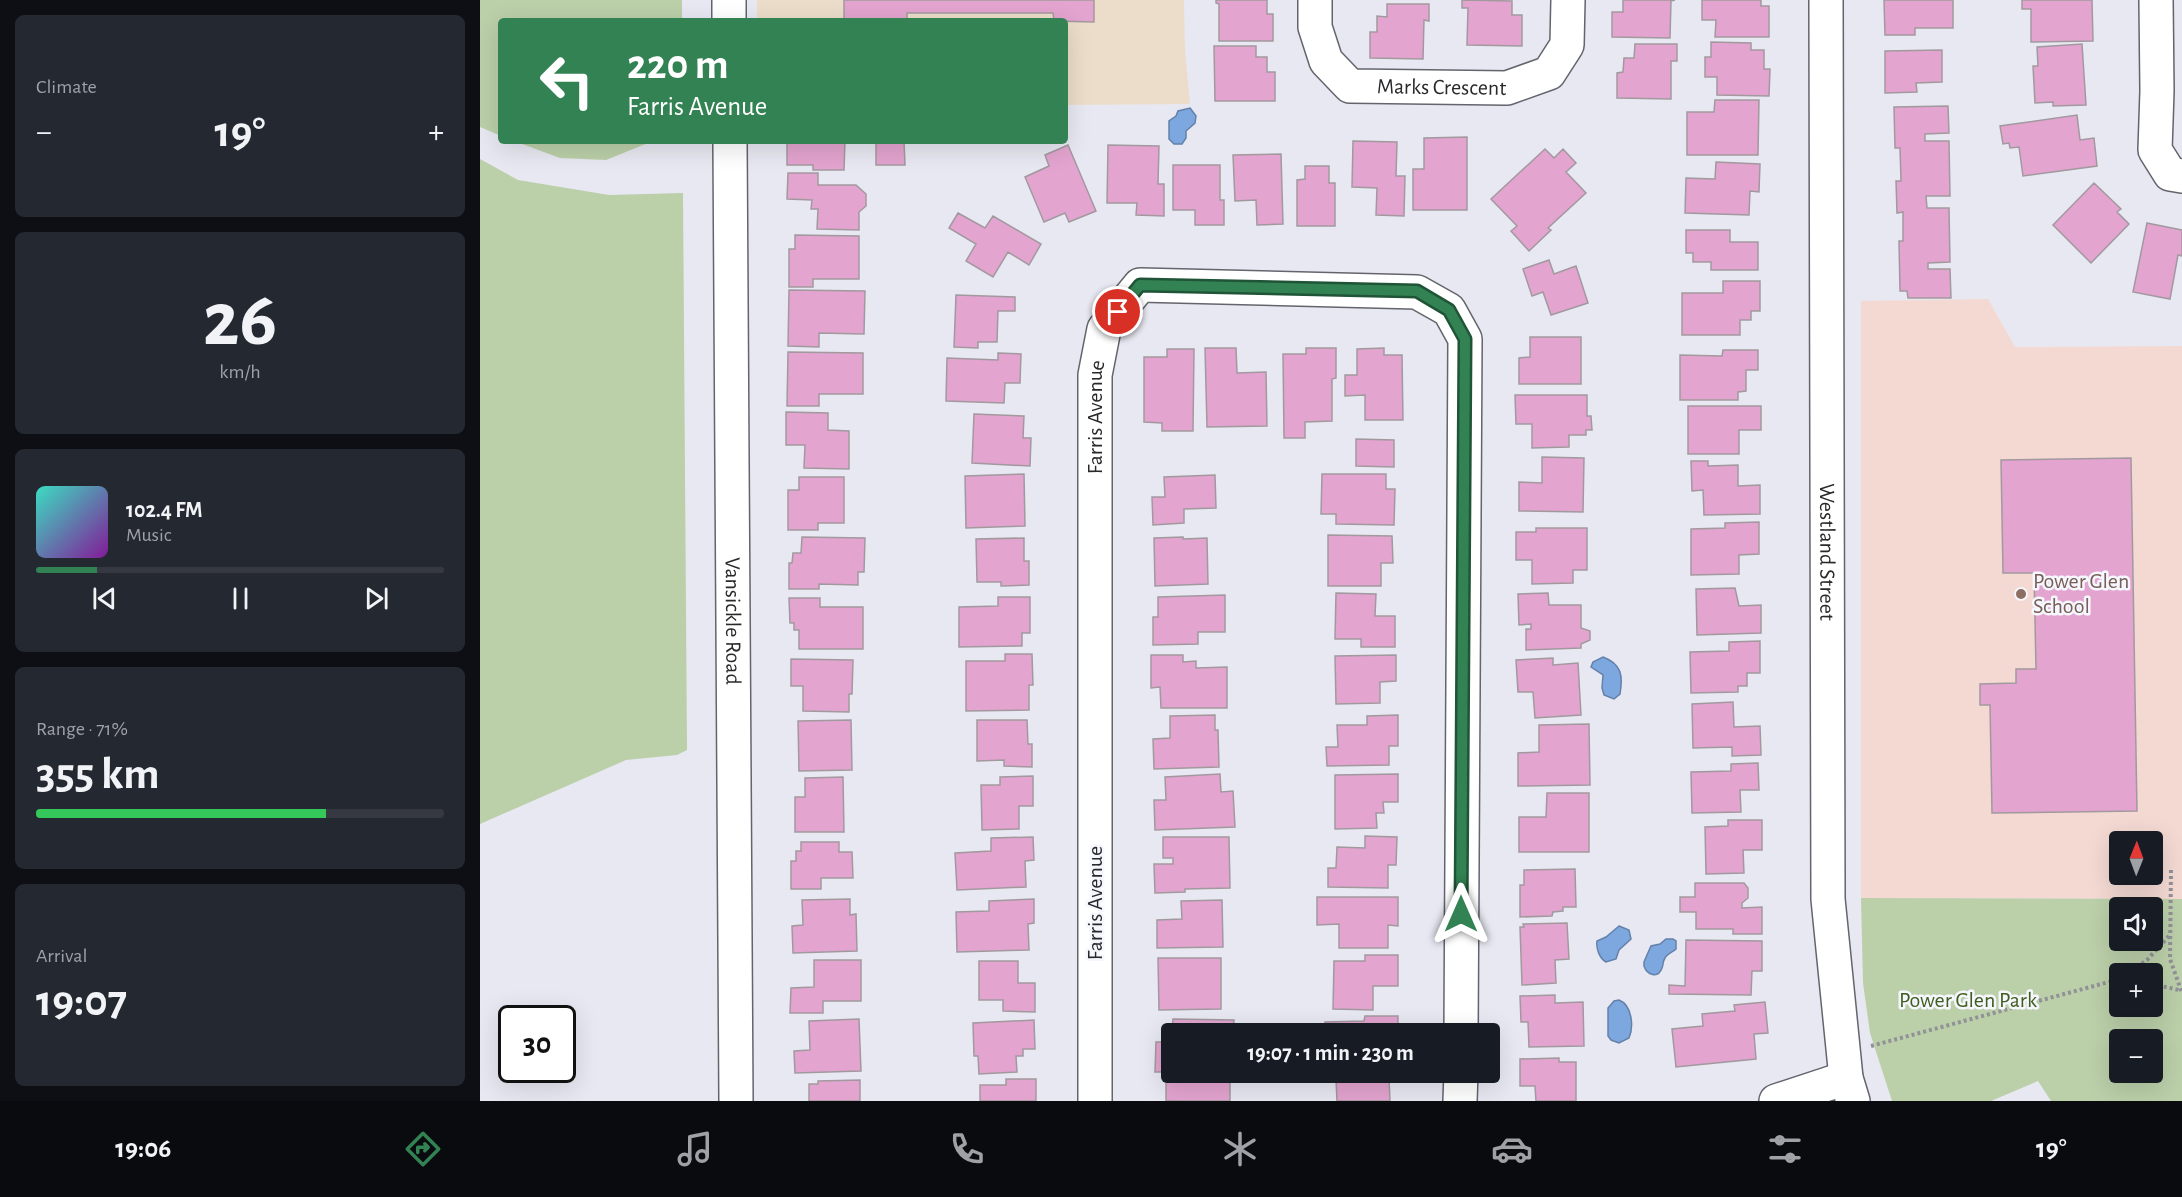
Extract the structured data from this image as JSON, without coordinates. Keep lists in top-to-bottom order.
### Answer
{
  "streets": {
    "street": [
      "Marks Crescent",
      "Farris Avenue",
      "Westland Street",
      "Vansickle Road"
    ]
  },
  "parks": ["Power Glen Park"],
  "places": ["Power Glen School"],
  "north": "top",
  "page": {
    "tile": [
      "Climate",
      ["26", "km/h"],
      ["Range · 71%", "355 km"],
      ["Arrival", "19:07"]
    ],
    "turn": ["220 m", "Farris Avenue"],
    "heat": ["−", "19°", "+"],
    "song": ["102.4 FM", "Music"],
    "map_buttons": ["+", "−"],
    "limit": "30",
    "trip": "19:07 · 1 min · 230 m",
    "tabs": ["19:06", "19°"]
  }
}
